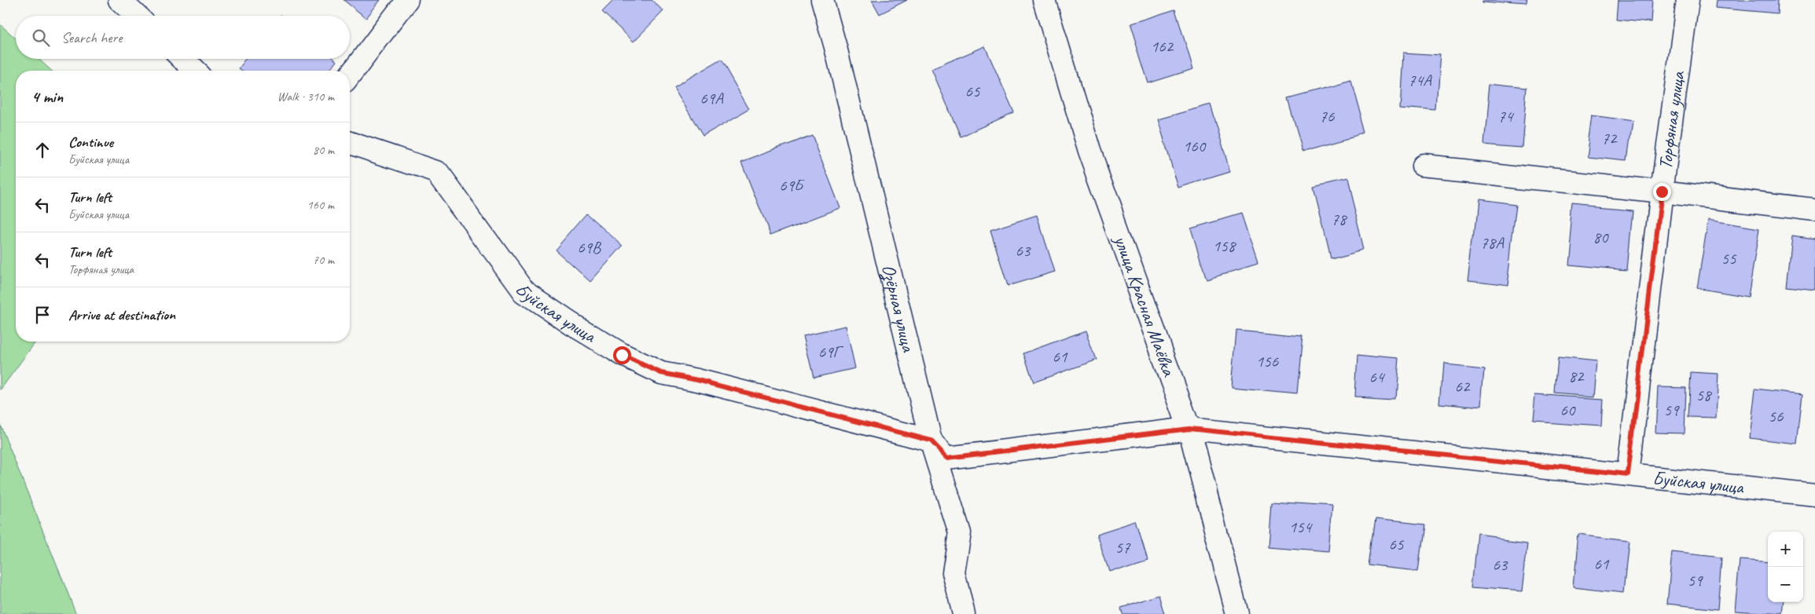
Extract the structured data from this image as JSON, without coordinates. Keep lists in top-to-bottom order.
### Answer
{
  "streets": {
    "street": [
      "Торфяная улица",
      "улица Красная Маёвка",
      "Озёрная улица",
      "Буйская улица"
    ]
  },
  "crossings": [
    ["Торфяная улица", "Буйская улица"],
    ["улица Красная Маёвка", "Буйская улица"],
    ["Озёрная улица", "Буйская улица"]
  ],
  "house_numbers": [
    "162",
    "74А",
    "65",
    "69А",
    "76",
    "74",
    "72",
    "160",
    "69Б",
    "78",
    "80",
    "78А",
    "158",
    "69В",
    "63",
    "55",
    "69Г",
    "61",
    "156",
    "82",
    "64",
    "62",
    "58",
    "60",
    "59",
    "56",
    "154",
    "65",
    "57",
    "61",
    "63",
    "59"
  ],
  "page": {
    "search": "Search here",
    "heading": ["4 min", "Walk · 310 m"],
    "list": [
      ["Continue", "Буйская улица", "80 m"],
      ["Turn left", "Буйская улица", "160 m"],
      ["Turn left", "Торфяная улица", "70 m"],
      "Arrive at destination"
    ],
    "map_buttons": ["+", "−"]
  }
}
